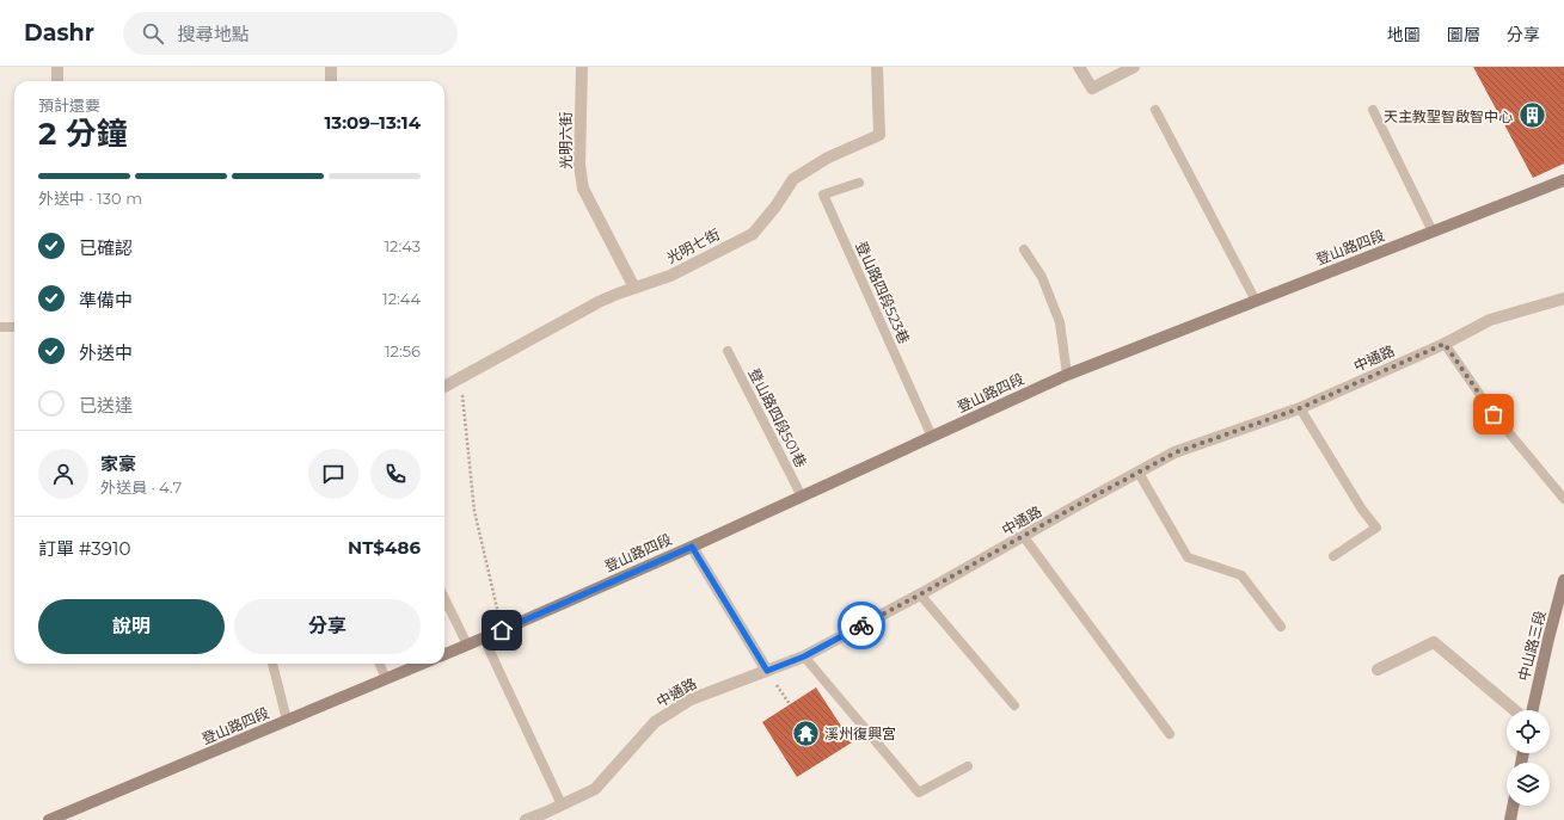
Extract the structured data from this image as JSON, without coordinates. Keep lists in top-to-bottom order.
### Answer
{
  "streets": {
    "street": [
      "光明六街",
      "光明七街",
      "登山路四段",
      "中通路",
      "中山路三段"
    ],
    "lane": ["登山路四段523巷", "登山路四段501巷"]
  },
  "crossings": [
    ["光明六街", "光明七街"],
    ["登山路四段", "登山路四段523巷"],
    ["登山路四段", "登山路四段501巷"]
  ],
  "places": {
    "building": ["天主教聖智啟智中心"],
    "temple": ["溪州復興宮"]
  },
  "page": {
    "header": "Dashr",
    "search": "搜尋地點",
    "nav": ["地圖", "圖層", "分享"],
    "heading": ["2 分鐘", "預計還要", "13:09–13:14"],
    "panel": [
      "家豪",
      "外送員 · 4.7",
      "訂單 #3910",
      "NT$486"
    ],
    "bar": "外送中 · 130 m",
    "list": [
      ["已確認", "12:43"],
      ["準備中", "12:44"],
      ["外送中", "12:56"],
      "已送達"
    ],
    "buttons": ["說明", "分享"]
  }
}
